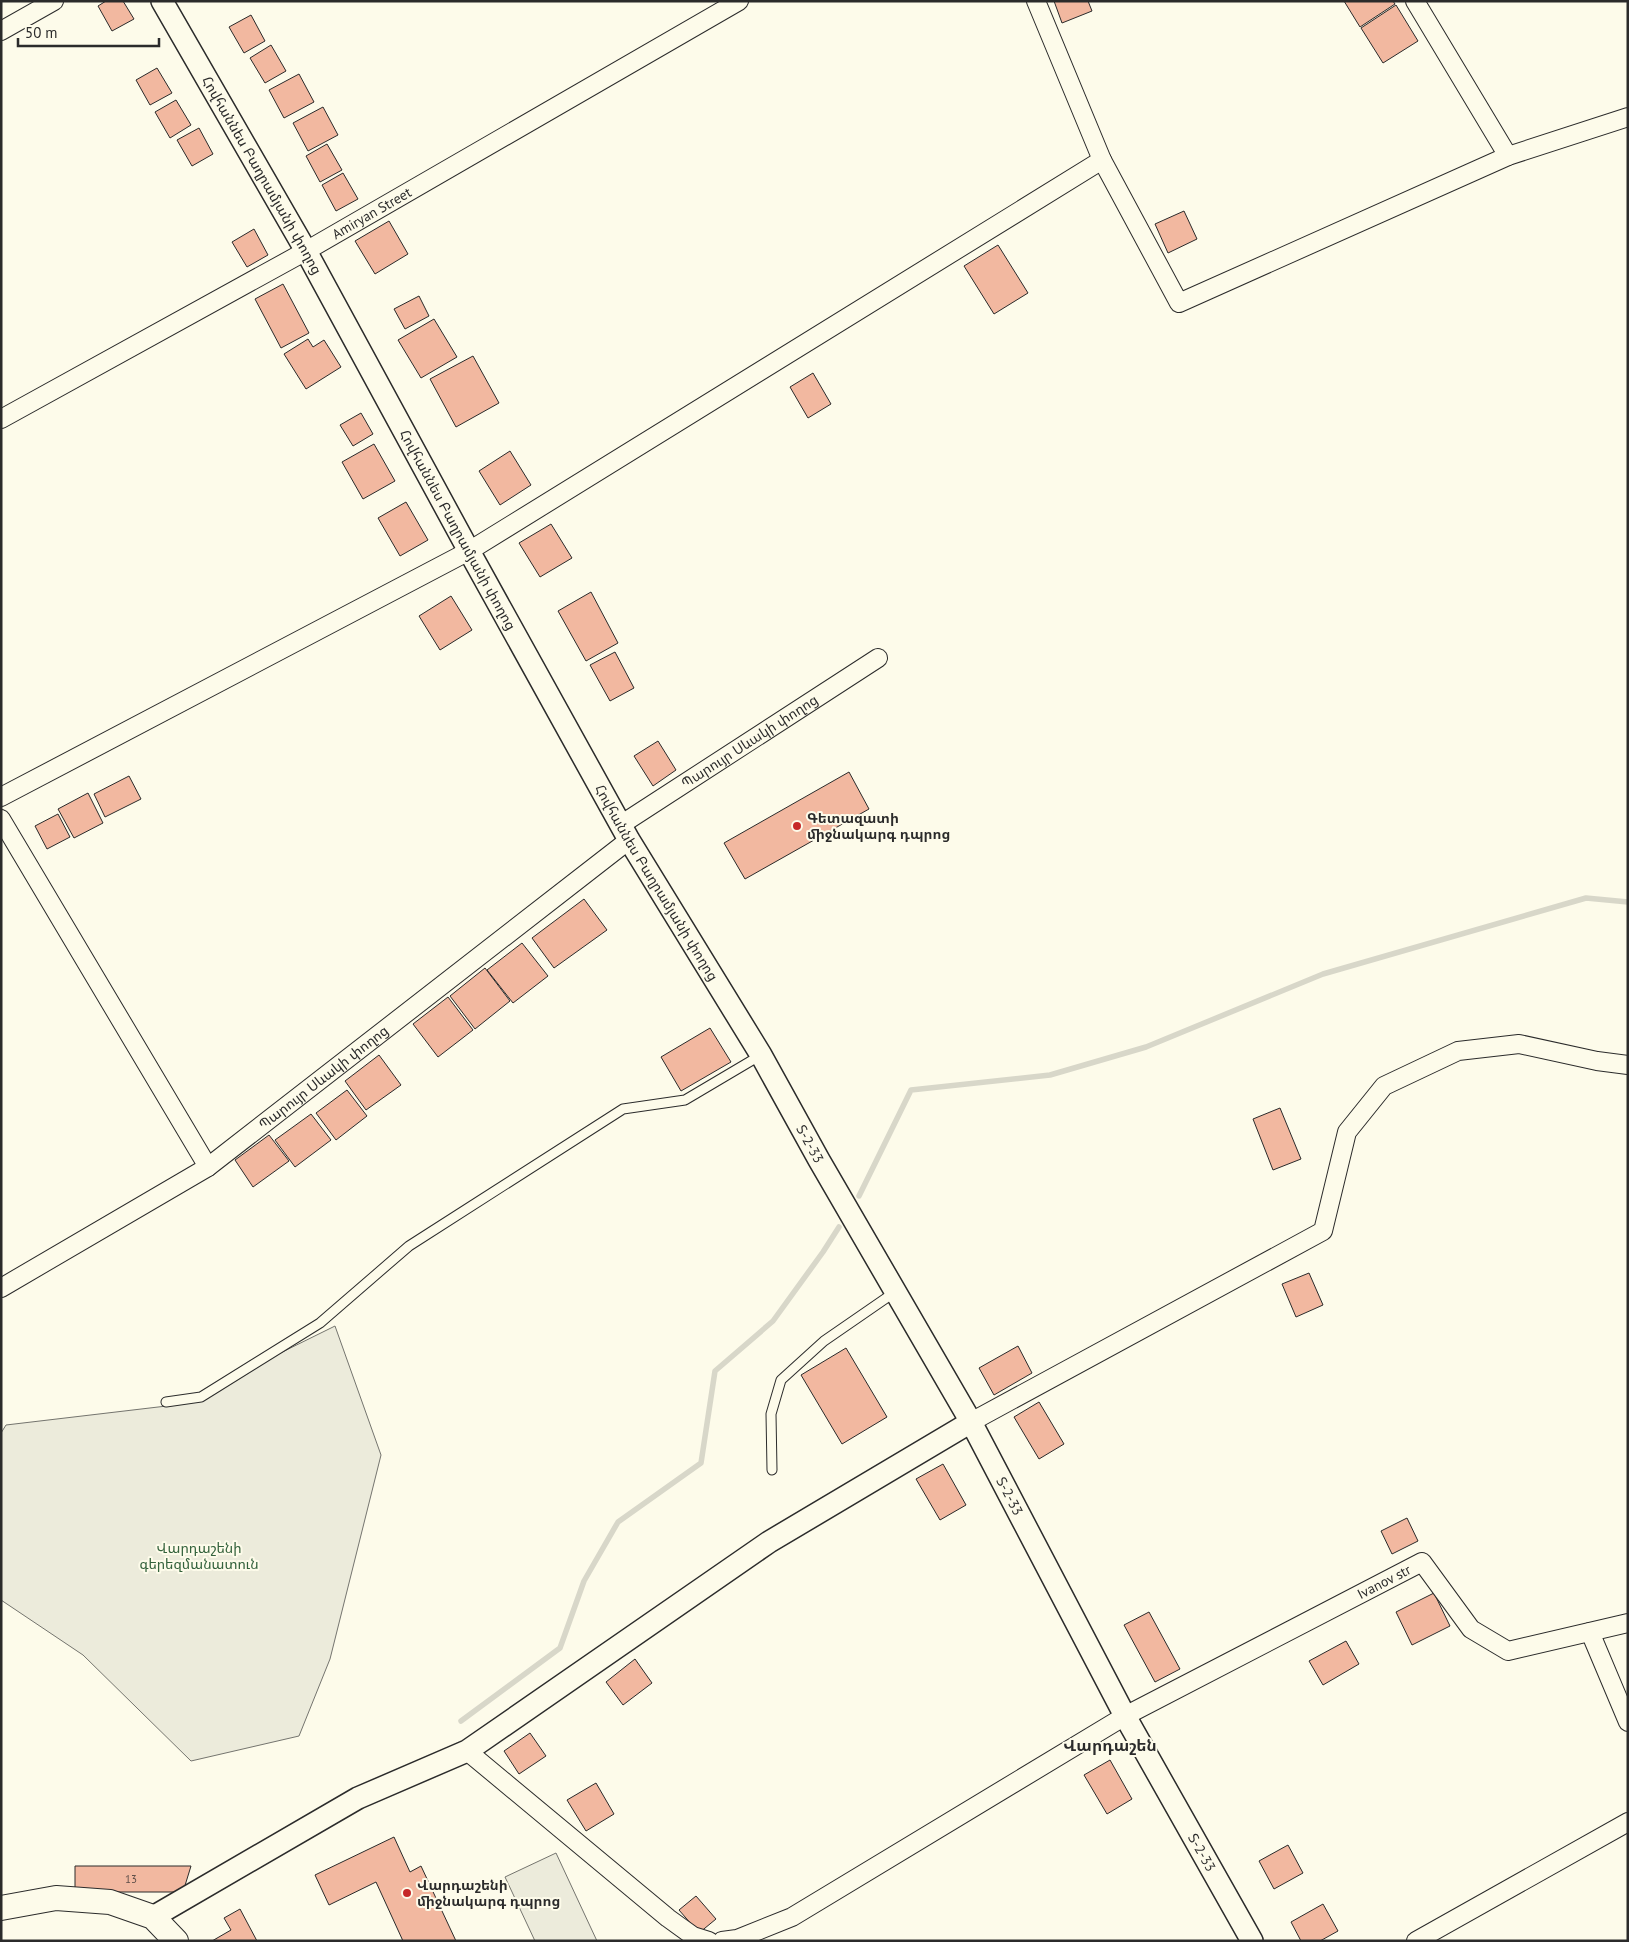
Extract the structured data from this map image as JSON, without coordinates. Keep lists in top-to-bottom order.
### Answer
{
  "streets": {
    "street": [
      "Հովհաննես Բաղրամյանի փողոց",
      "Amiryan Street",
      "Պարույր Սևակի փողոց",
      "Տ-2-33",
      "Ivanov str"
    ]
  },
  "crossings": [
    ["Հովհաննես Բաղրամյանի փողոց", "Amiryan Street"],
    ["Հովհաննես Բաղրամյանի փողոց", "Պարույր Սևակի փողոց"],
    ["Հովհաննես Բաղրամյանի փողոց", "Տ-2-33"],
    ["Տ-2-33", "Ivanov str"]
  ],
  "districts": ["Վարդաշեն"],
  "parks": ["Վարդաշենի գերեզմանատուն"],
  "places": ["Գետազատի միջնակարգ դպրոց", "Վարդաշենի միջնակարգ դպրոց"],
  "house_numbers": ["13"],
  "scale_bar": "50 m"
}
